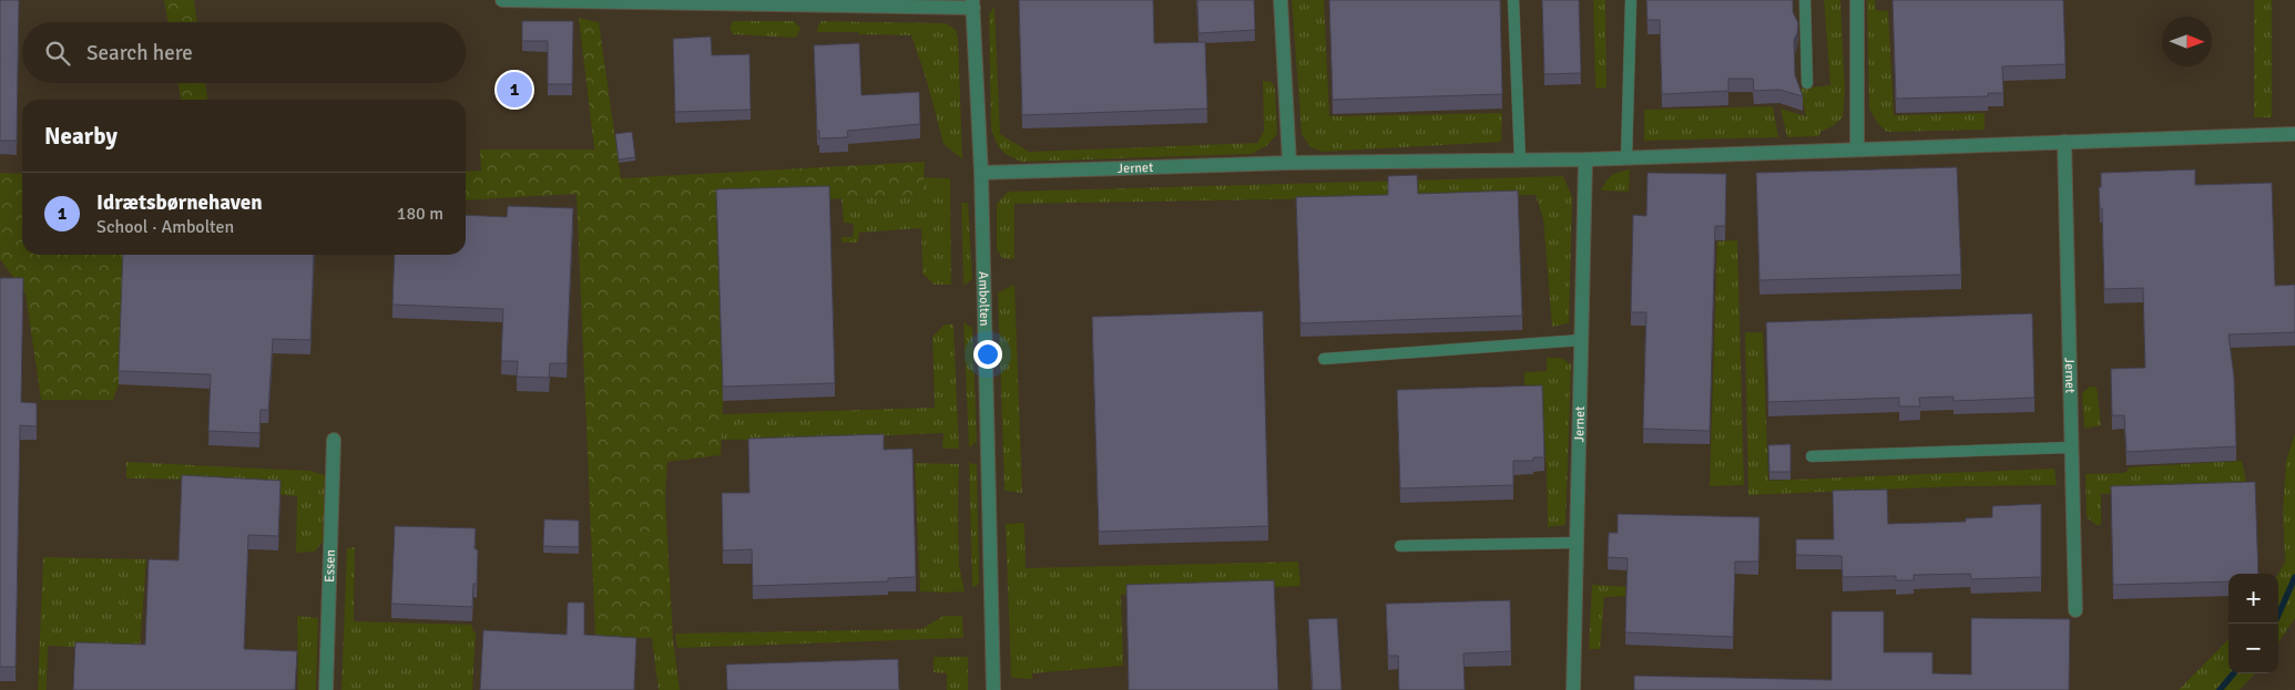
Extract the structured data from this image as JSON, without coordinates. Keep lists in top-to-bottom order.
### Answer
{
  "streets": {
    "street": ["Jernet", "Ambolten", "Essen"]
  },
  "crossings": [
    ["Jernet", "Ambolten"]
  ],
  "north": "right",
  "page": {
    "search": "Search here",
    "pins": "1",
    "heading": "Nearby",
    "list": [
      {
        "mark": "1",
        "name": "Idrætsbørnehaven",
        "note": "School · Ambolten",
        "value": "180 m"
      }
    ],
    "map_buttons": ["+", "−"]
  }
}
